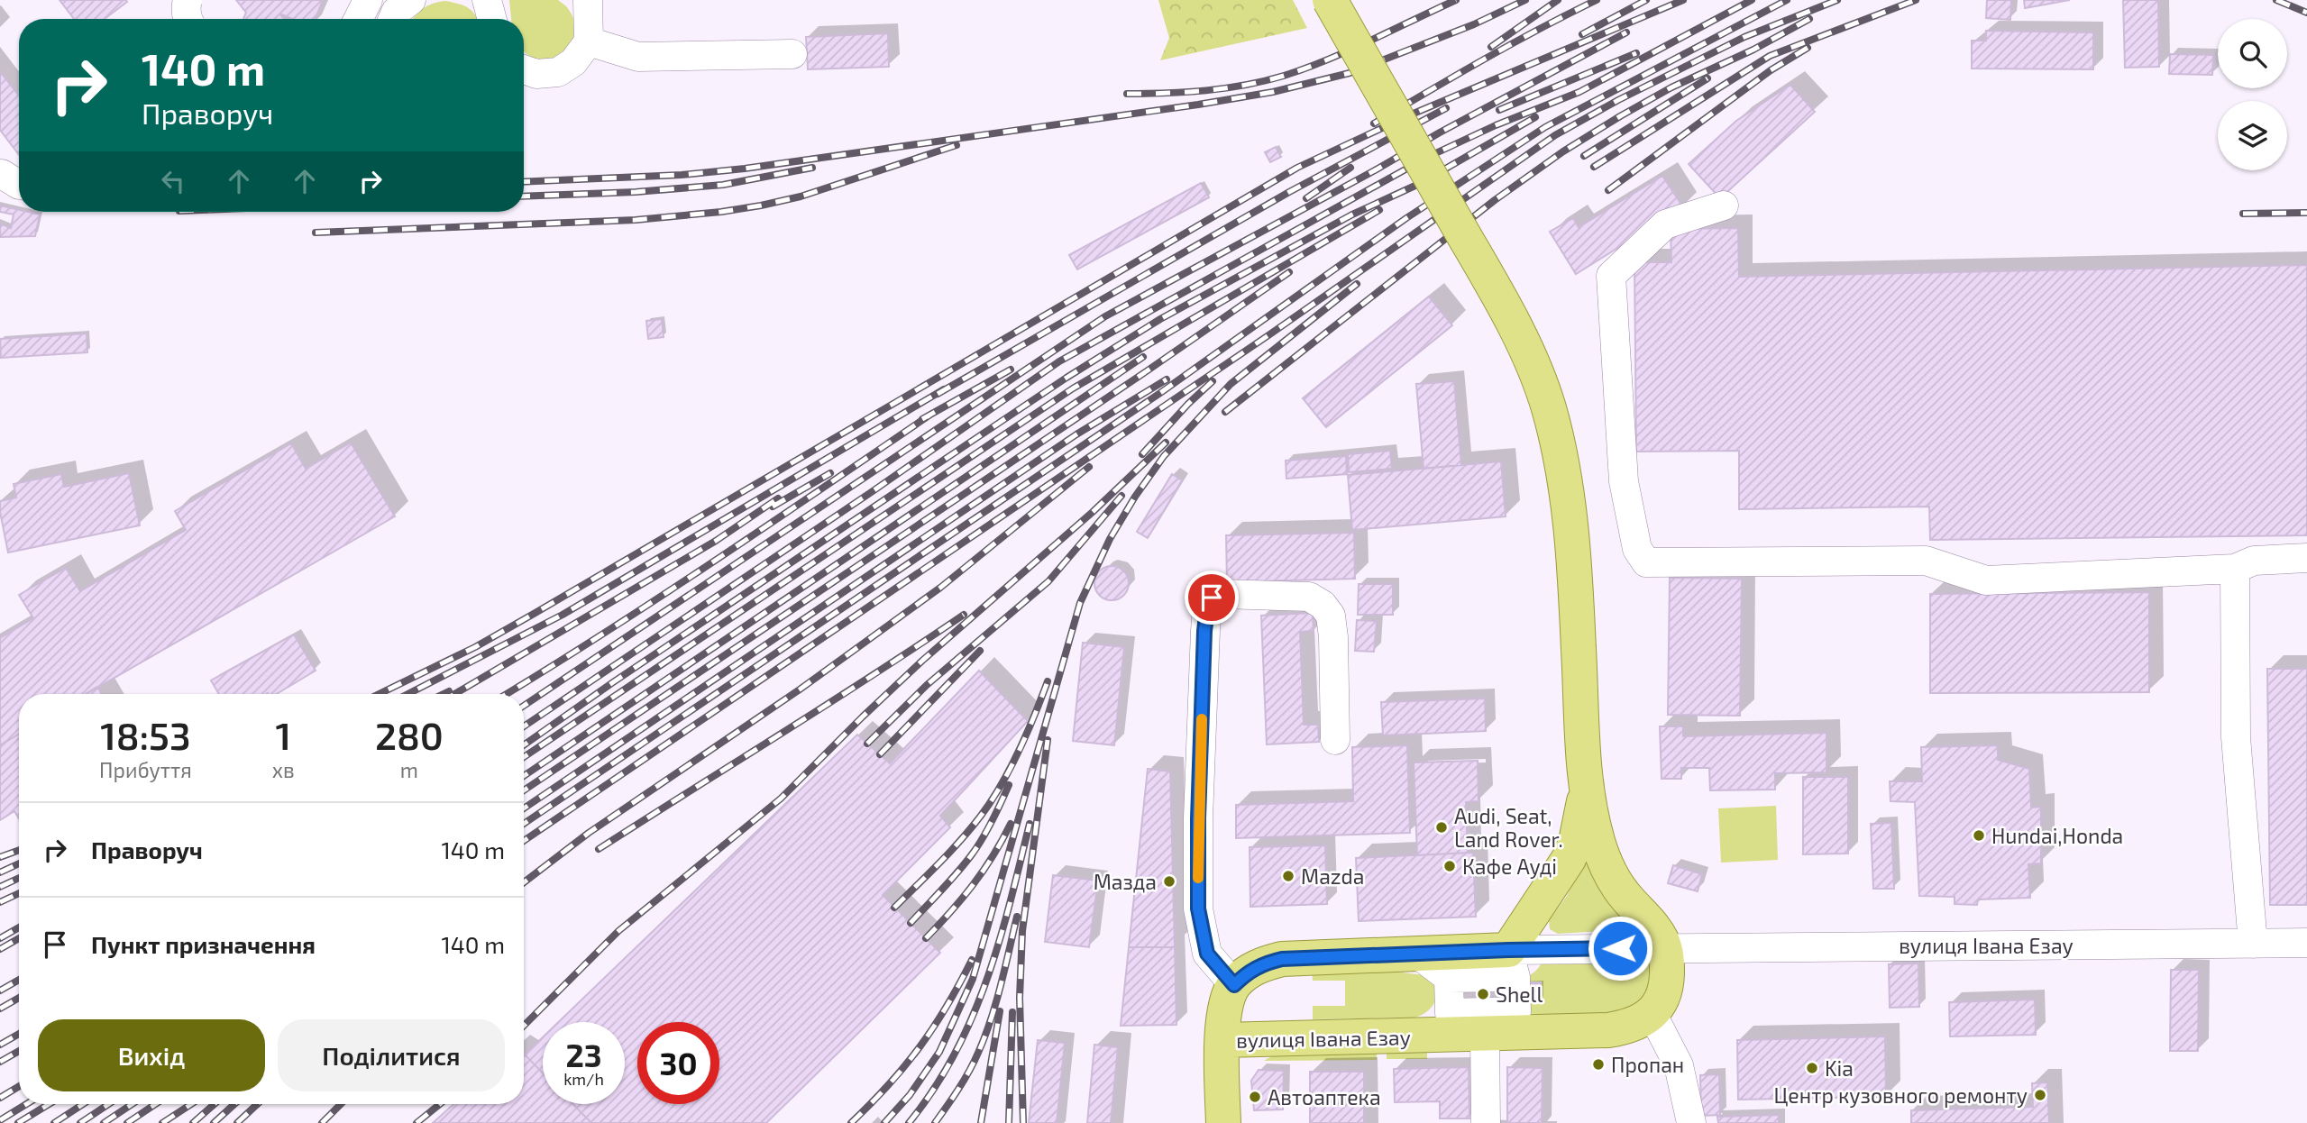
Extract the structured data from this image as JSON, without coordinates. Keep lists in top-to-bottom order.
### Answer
{
  "streets": {
    "main road": ["вулиця Івана Езау"]
  },
  "places": [
    "Audi, Seat, Land Rover.",
    "Hundai,Honda",
    "Кафе Ауді",
    "Mazda",
    "Мазда",
    "Shell",
    "Пропан",
    "Kia",
    "Центр кузовного ремонту",
    "Автоаптека"
  ],
  "page": {
    "turn": ["140 m", "Праворуч"],
    "eta": [
      "18:53",
      "Прибуття",
      "1",
      "хв",
      "280",
      "m"
    ],
    "list": [
      {
        "name": "Праворуч",
        "value": "140 m"
      },
      {
        "name": "Пункт призначення",
        "value": "140 m"
      }
    ],
    "buttons": ["Вихід", "Поділитися"],
    "speed": "23 km/h",
    "limit": "30"
  }
}
